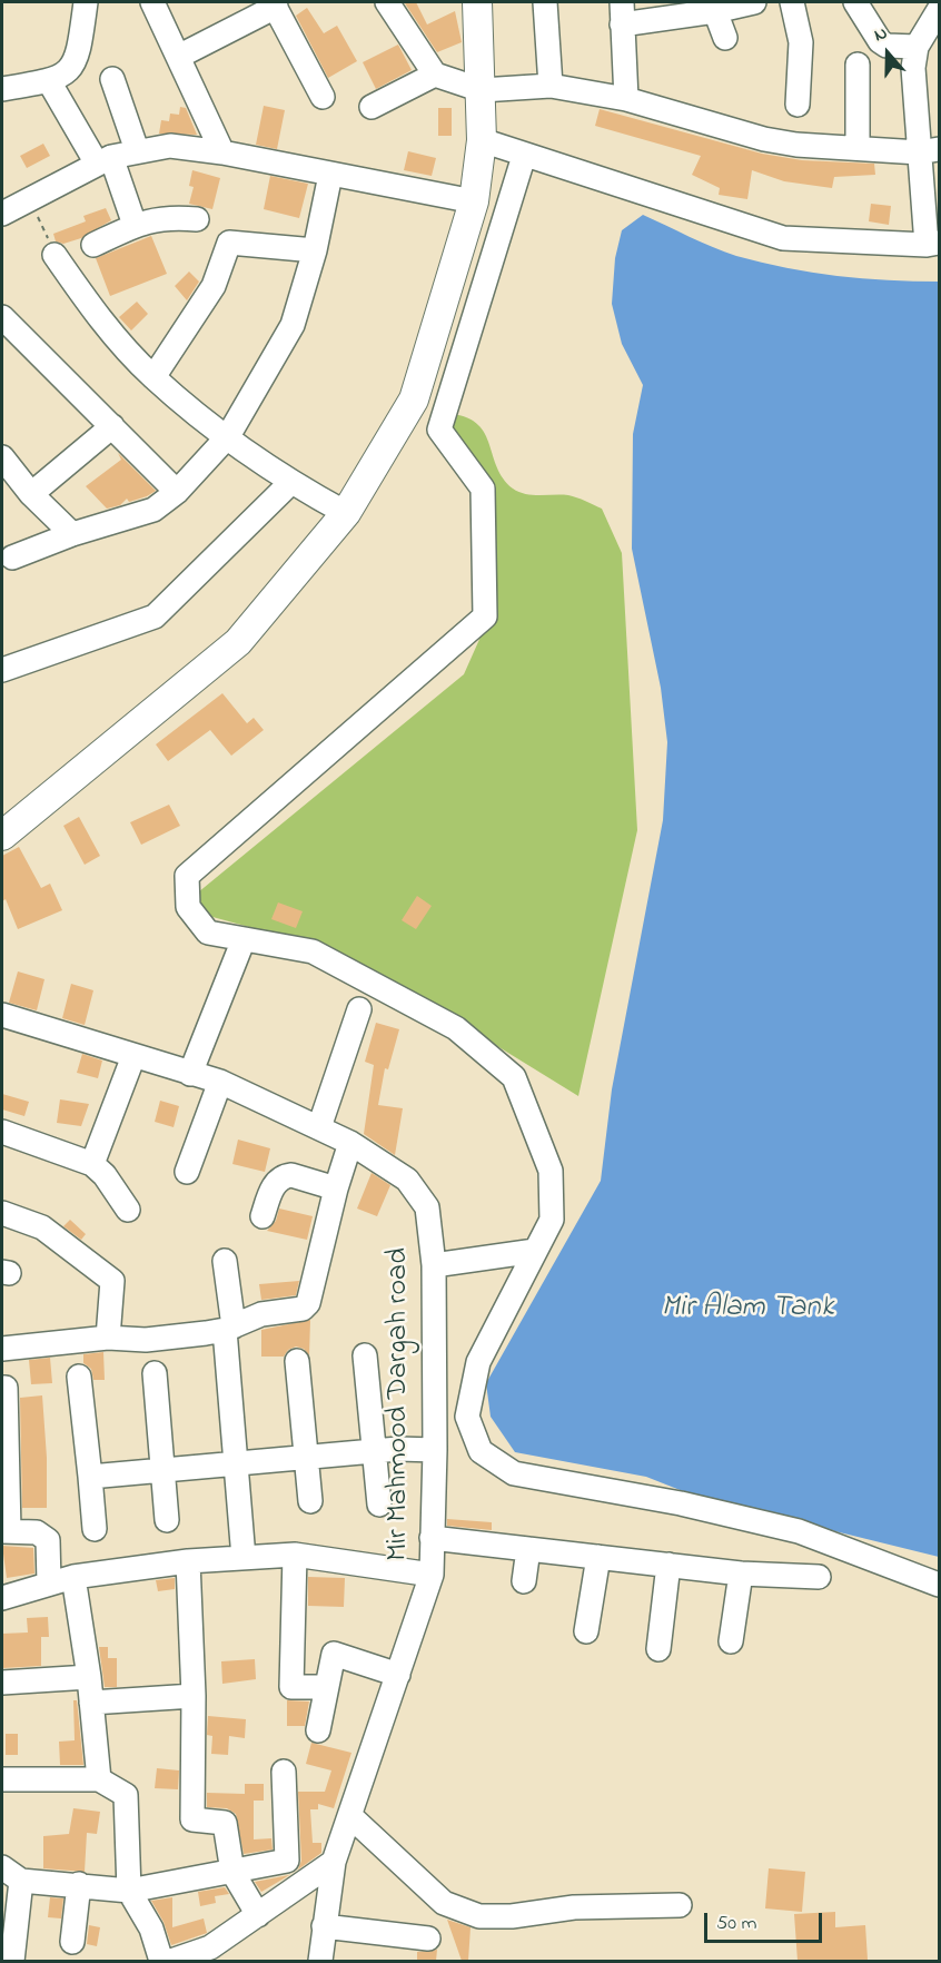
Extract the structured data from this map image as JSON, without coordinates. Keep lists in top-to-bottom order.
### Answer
{
  "streets": {
    "street": ["Mir Mahmood Dargah road"]
  },
  "water": ["Mir Alam Tank"],
  "scale_bar": "50 m",
  "north": "top"
}
